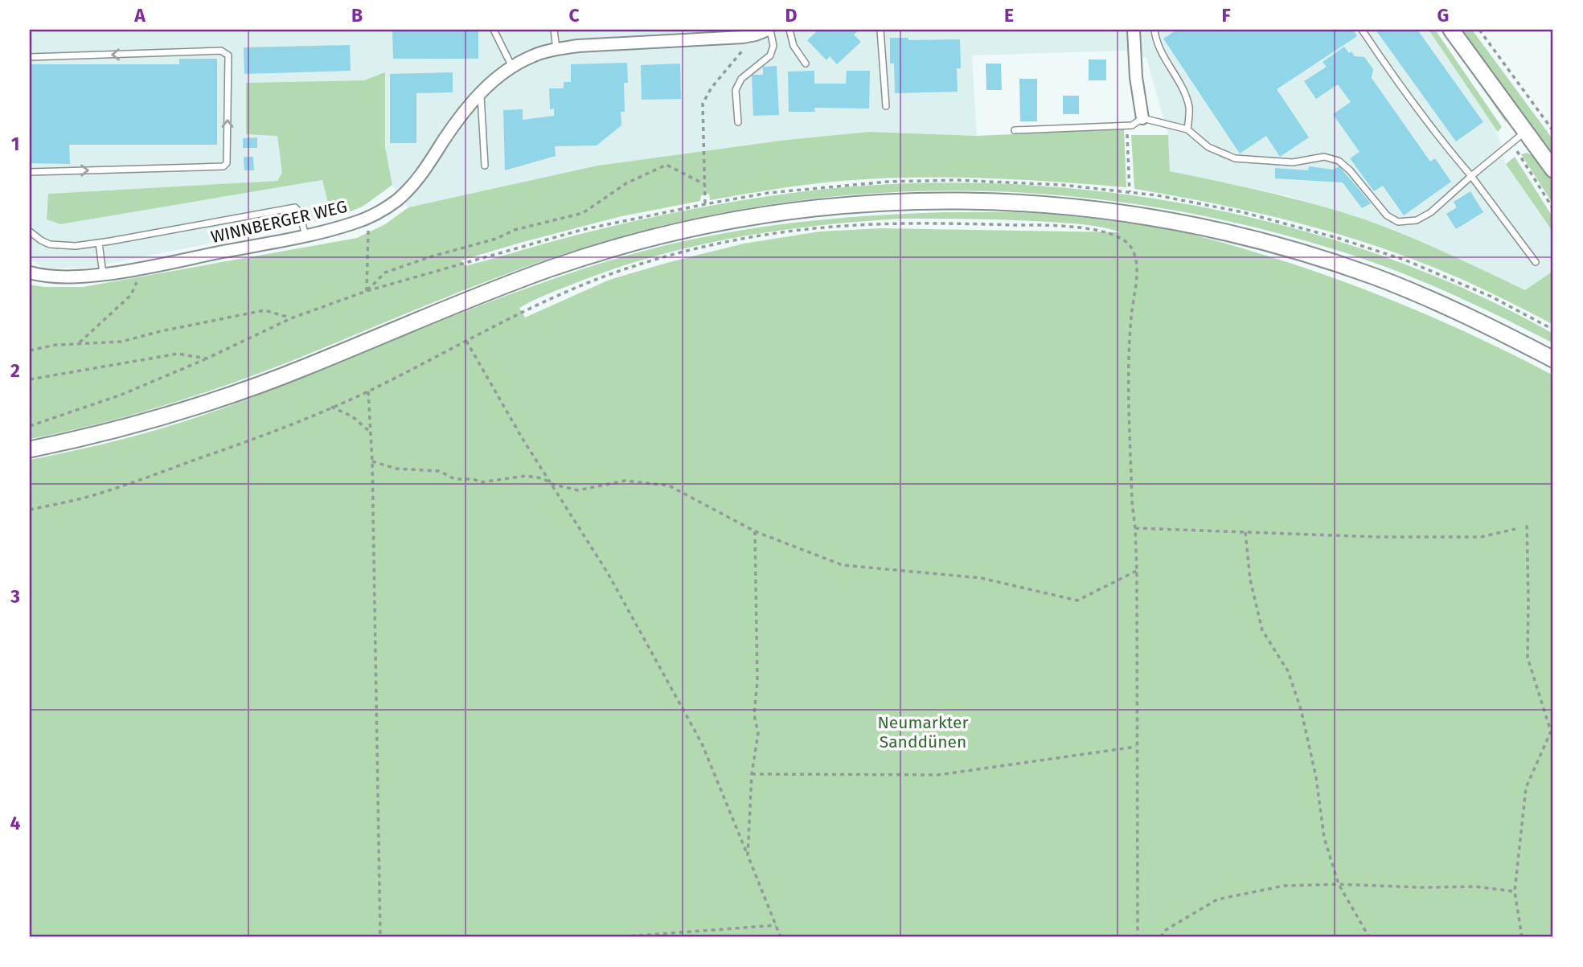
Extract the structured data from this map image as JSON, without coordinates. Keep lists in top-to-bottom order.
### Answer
{
  "streets": {
    "street": ["WINNBERGER WEG"]
  },
  "parks": ["Neumarkter Sanddünen"],
  "grid": {
    "columns": [
      "A",
      "B",
      "C",
      "D",
      "E",
      "F",
      "G"
    ],
    "rows": [
      "1",
      "2",
      "3",
      "4"
    ]
  }
}
